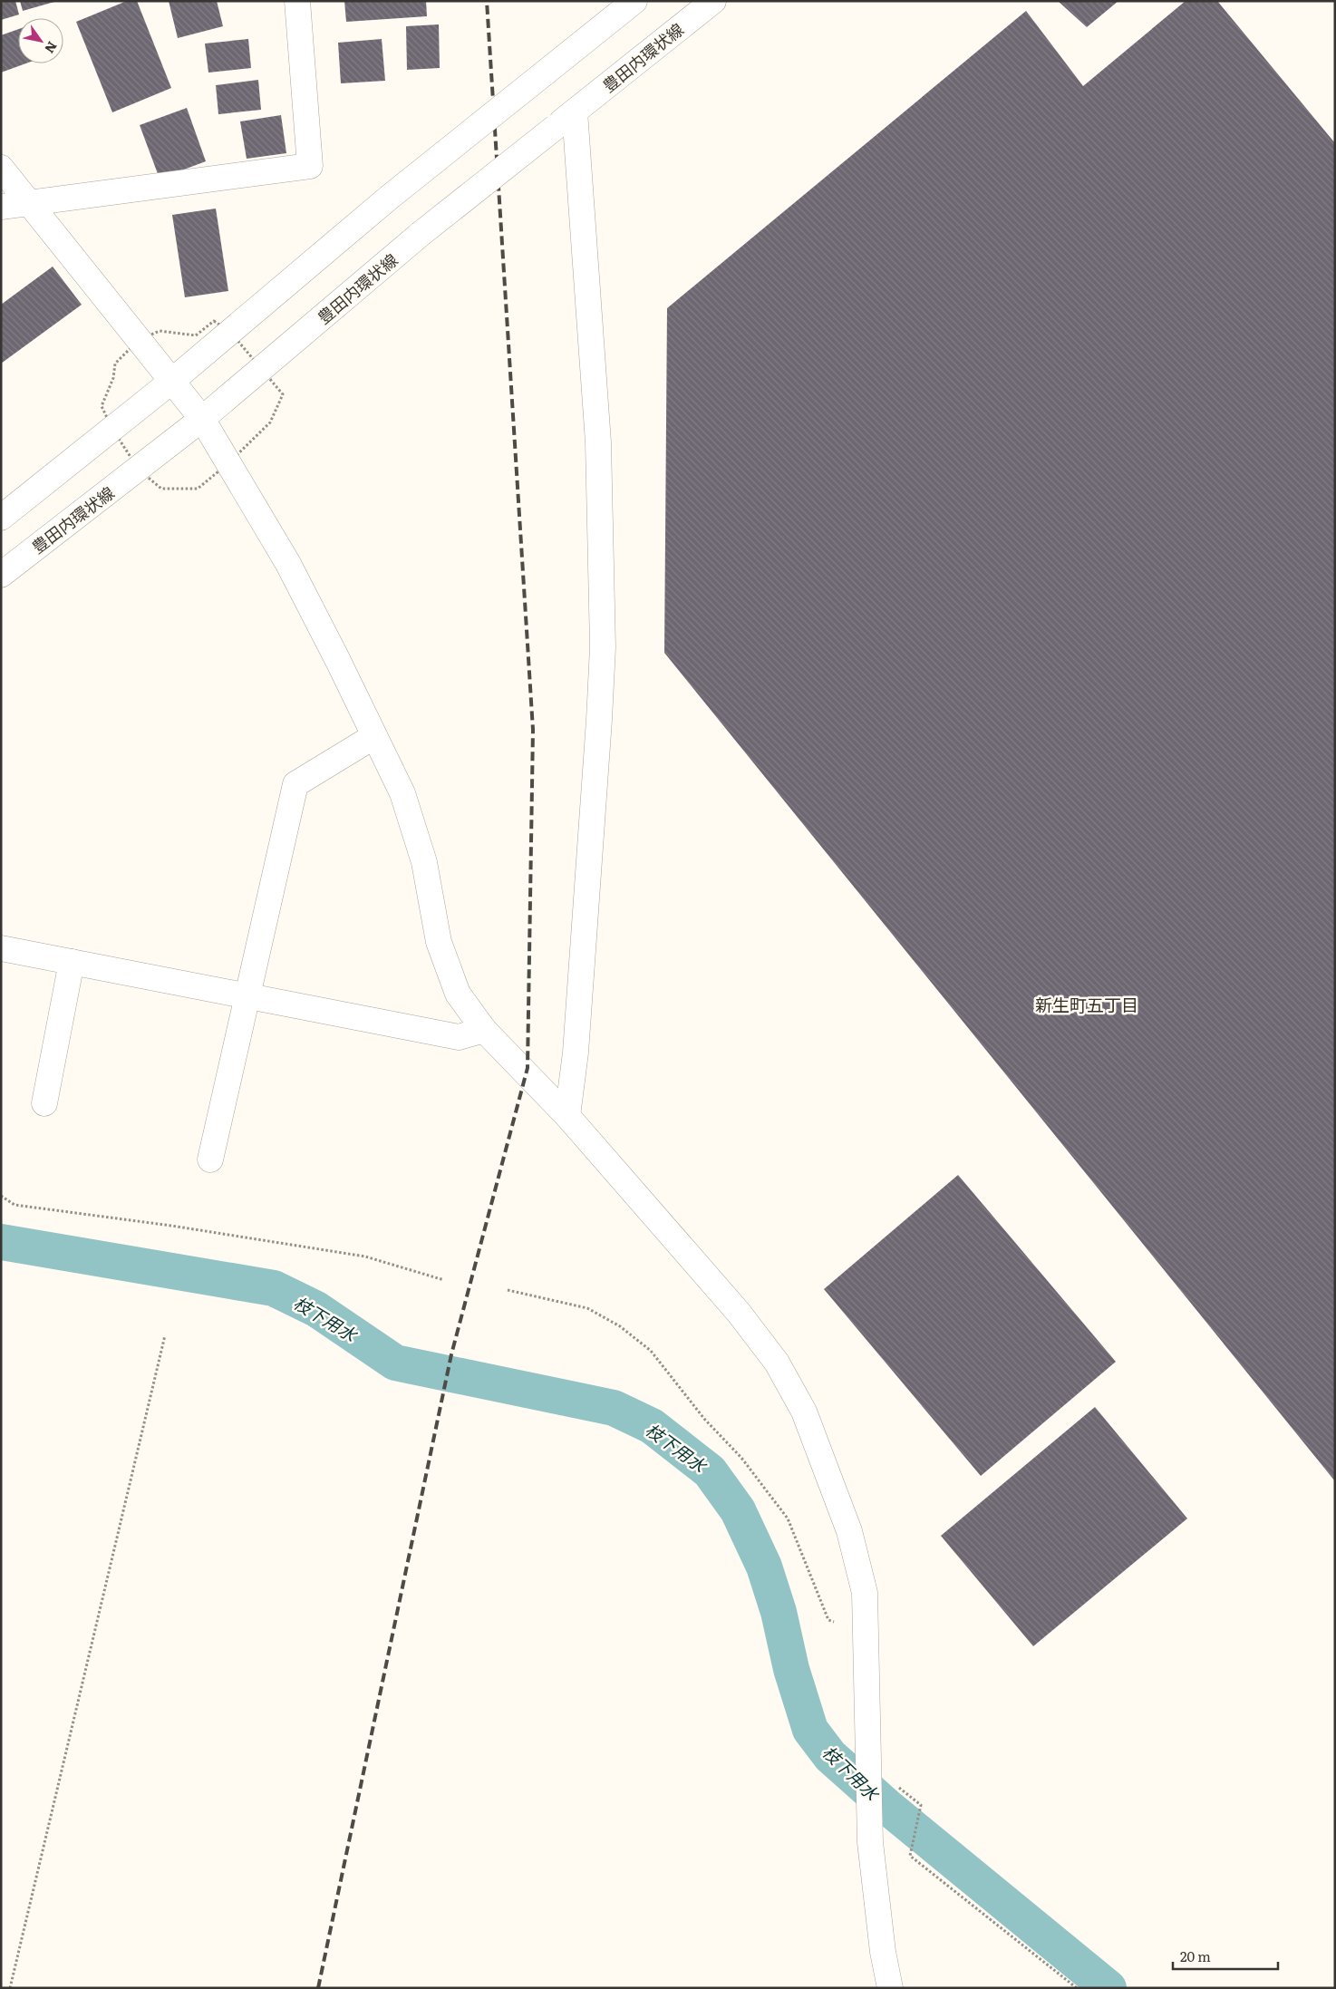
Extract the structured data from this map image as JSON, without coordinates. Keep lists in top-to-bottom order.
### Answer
{
  "streets": {
    "street": ["豊田内環状線"]
  },
  "districts": ["新生町五丁目"],
  "water": ["枝下用水"],
  "scale_bar": "20 m",
  "north": "bottom right"
}
